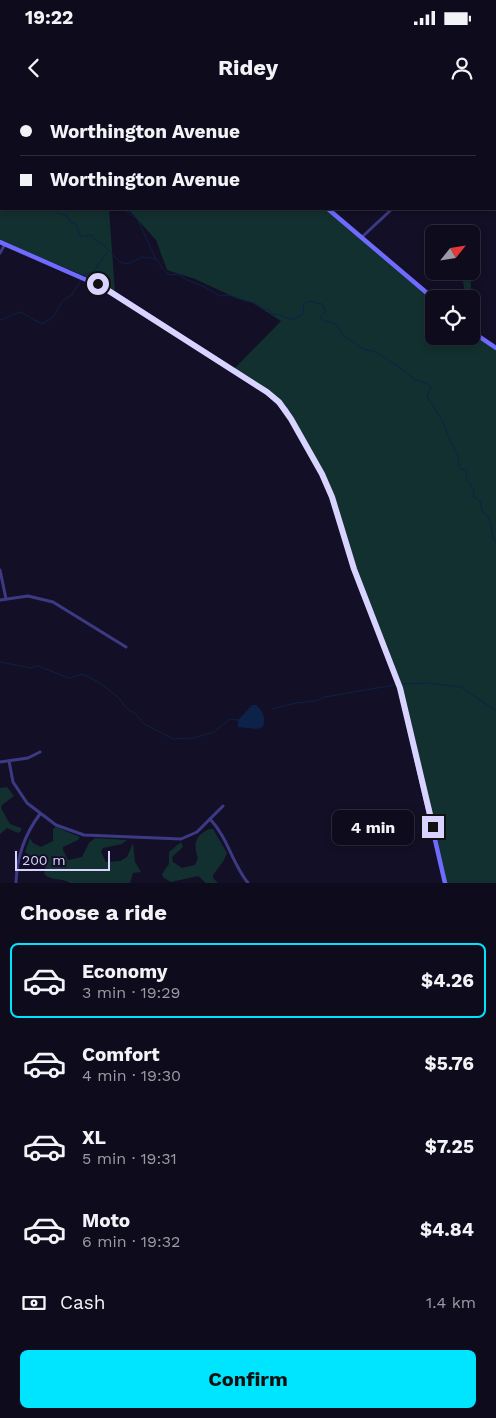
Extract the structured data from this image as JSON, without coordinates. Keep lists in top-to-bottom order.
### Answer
{
  "scale_bar": "200 m",
  "north": "top right",
  "page": {
    "status": "19:22",
    "header": "Ridey",
    "banner": ["Worthington Avenue", "Worthington Avenue"],
    "bubble": "4 min",
    "scale": "200 m",
    "heading": "Choose a ride",
    "list": [
      {
        "name": "Economy",
        "note": "3 min · 19:29",
        "value": "$4.26"
      },
      {
        "name": "Comfort",
        "note": "4 min · 19:30",
        "value": "$5.76"
      },
      {
        "name": "XL",
        "note": "5 min · 19:31",
        "value": "$7.25"
      },
      {
        "name": "Moto",
        "note": "6 min · 19:32",
        "value": "$4.84"
      }
    ],
    "pay": ["Cash", "1.4 km"],
    "buttons": "Confirm"
  }
}
